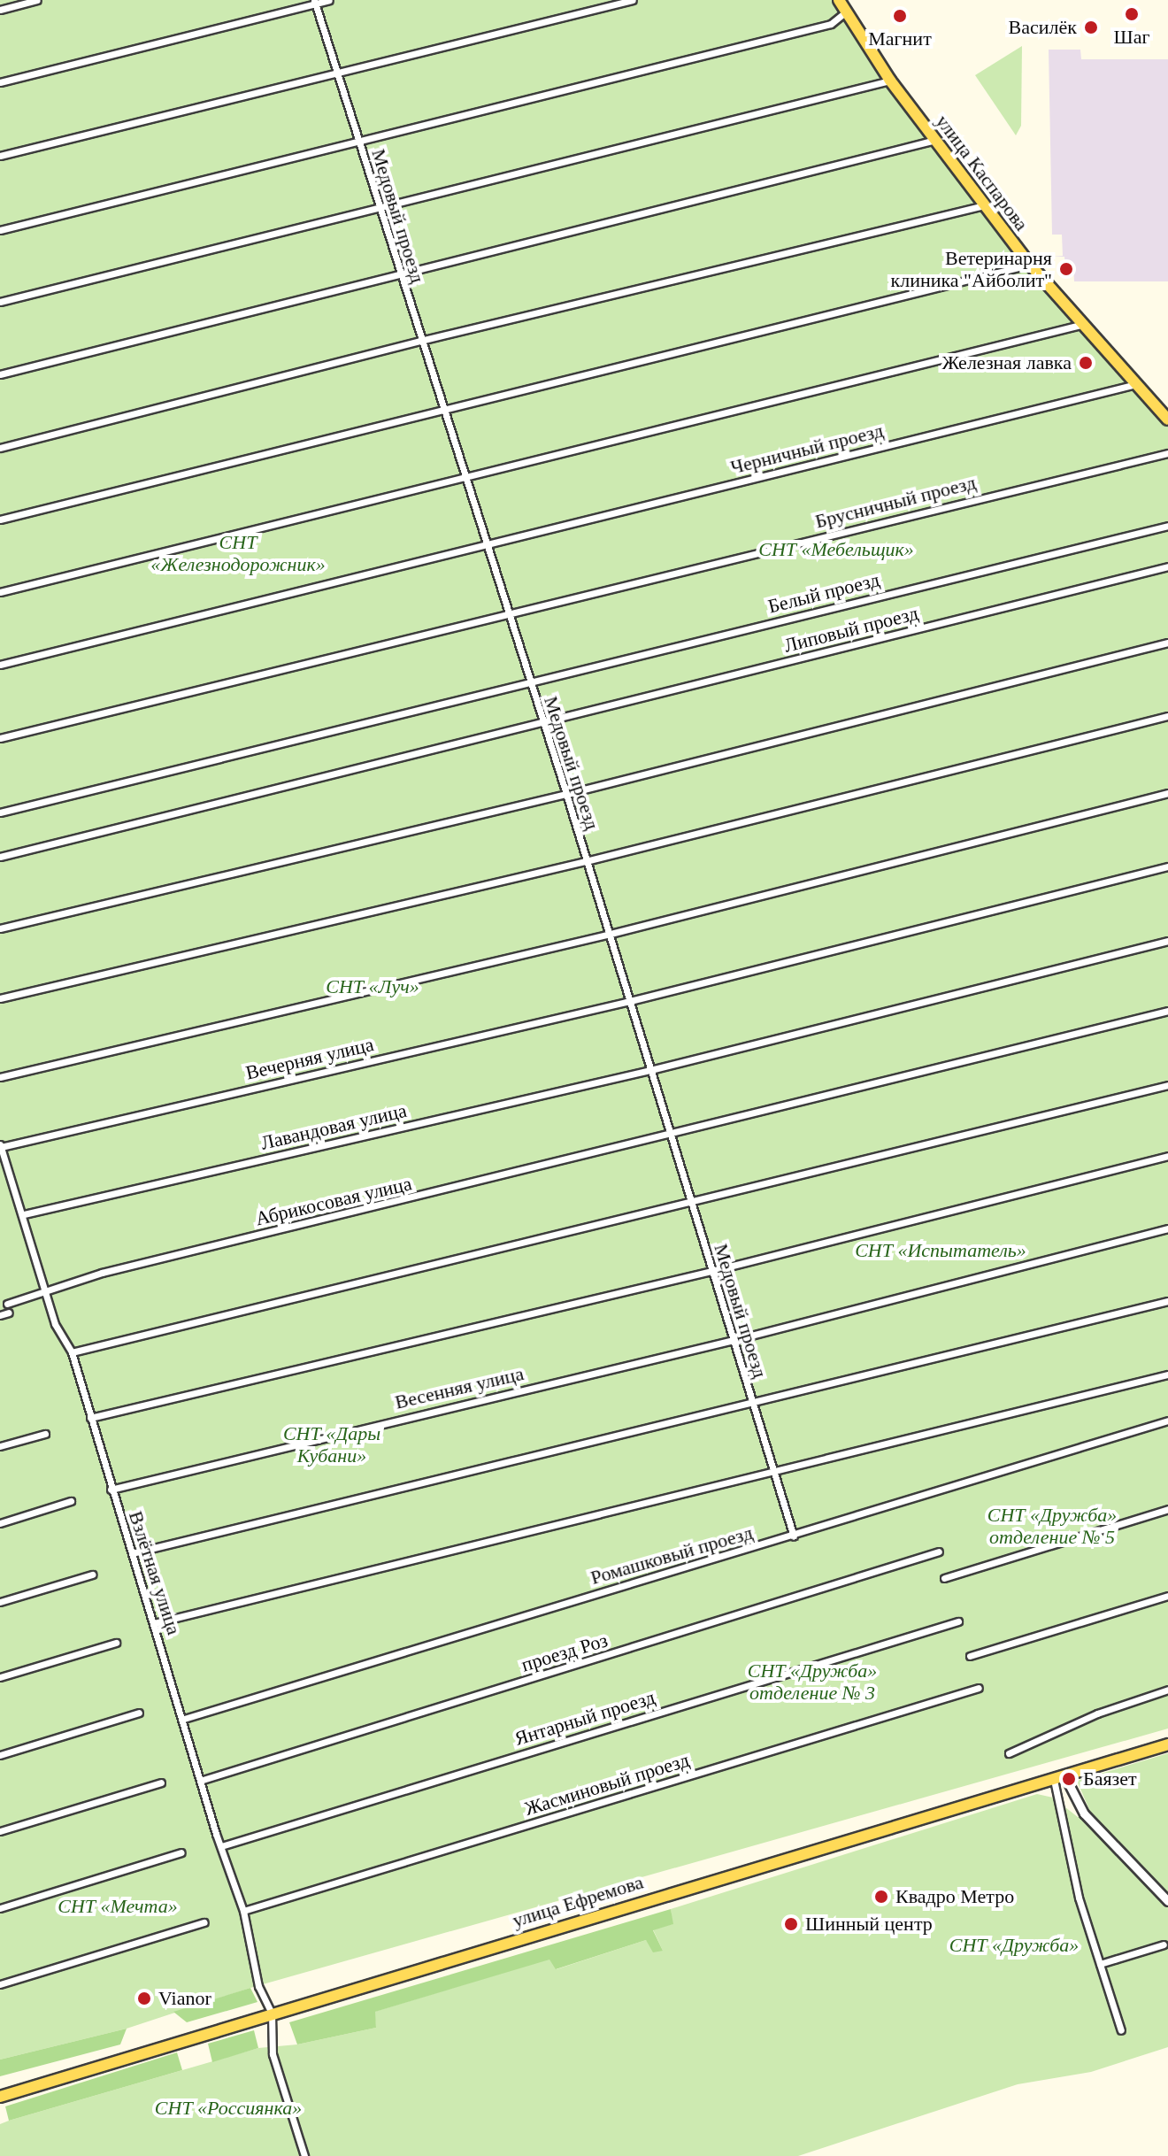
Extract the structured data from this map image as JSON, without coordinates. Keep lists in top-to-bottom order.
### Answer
{
  "streets": {
    "main road": ["улица Каспарова", "улица Ефремова"],
    "street": [
      "Медовый проезд",
      "Черничный проезд",
      "Брусничный проезд",
      "Белый проезд",
      "Липовый проезд",
      "Вечерняя улица",
      "Лавандовая улица",
      "Абрикосовая улица",
      "Весенняя улица",
      "Ромашковый проезд",
      "Взлётная улица",
      "проезд Роз",
      "Янтарный проезд",
      "Жасминовый проезд"
    ]
  },
  "crossings": [
    ["улица Каспарова", "Черничный проезд"],
    ["Медовый проезд", "Черничный проезд"],
    ["Медовый проезд", "Брусничный проезд"],
    ["Медовый проезд", "Белый проезд"],
    ["Медовый проезд", "Липовый проезд"],
    ["Медовый проезд", "Вечерняя улица"],
    ["Медовый проезд", "Лавандовая улица"],
    ["Медовый проезд", "Абрикосовая улица"],
    ["Медовый проезд", "Весенняя улица"],
    ["Медовый проезд", "Ромашковый проезд"],
    ["Вечерняя улица", "Взлётная улица"],
    ["Лавандовая улица", "Взлётная улица"],
    ["Абрикосовая улица", "Взлётная улица"],
    ["Весенняя улица", "Взлётная улица"],
    ["Ромашковый проезд", "Взлётная улица"],
    ["Взлётная улица", "проезд Роз"],
    ["Взлётная улица", "Янтарный проезд"],
    ["Взлётная улица", "Жасминовый проезд"],
    ["Взлётная улица", "улица Ефремова"]
  ],
  "parks": [
    "СНТ «Железнодорожник»",
    "СНТ «Мебельщик»",
    "СНТ «Луч»",
    "СНТ «Испытатель»",
    "СНТ «Дары Кубани»",
    "СНТ «Дружба» отделение № 5",
    "СНТ «Дружба» отделение № 3",
    "СНТ «Мечта»",
    "СНТ «Дружба»",
    "СНТ «Россиянка»"
  ],
  "places": [
    "Шаг",
    "Магнит",
    "Василёк",
    "Ветеринарня клиника \"Айболит\"",
    "Железная лавка",
    "Баязет",
    "Квадро Метро",
    "Шинный центр",
    "Vianor"
  ]
}
